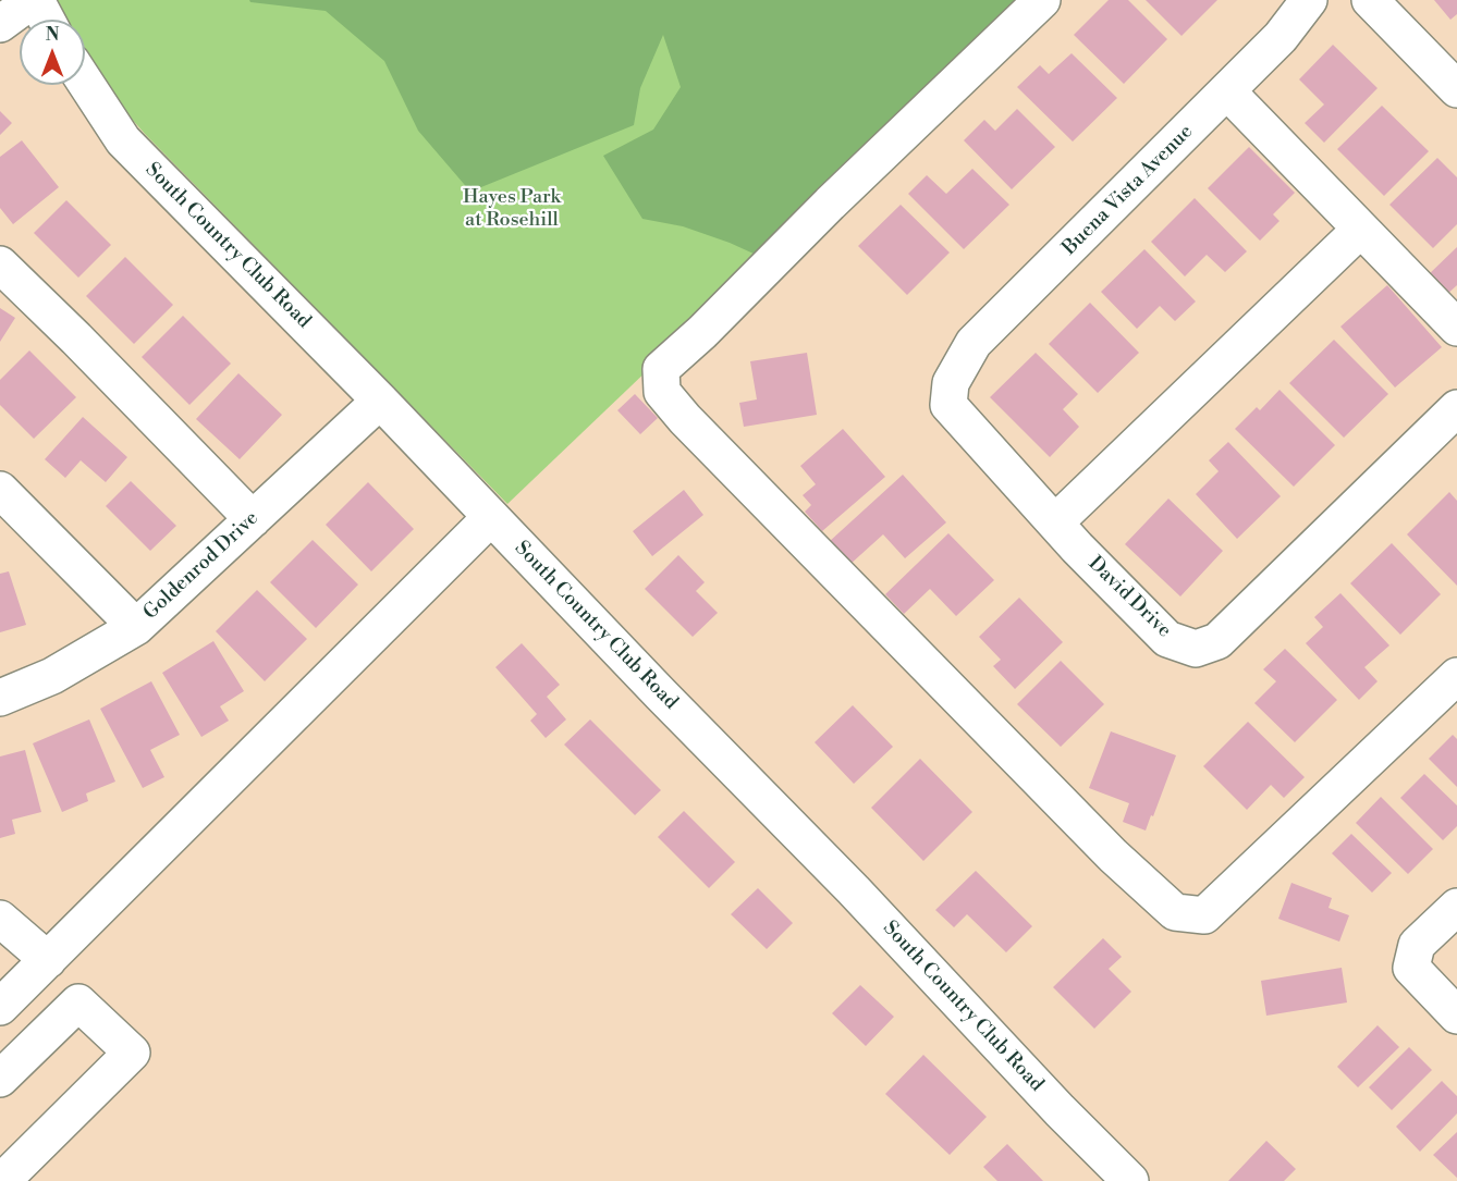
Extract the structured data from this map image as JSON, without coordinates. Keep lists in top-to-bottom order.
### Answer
{
  "streets": {
    "street": [
      "Buena Vista Avenue",
      "South Country Club Road",
      "Goldenrod Drive",
      "David Drive"
    ]
  },
  "crossings": [
    ["Buena Vista Avenue", "David Drive"],
    ["South Country Club Road", "Goldenrod Drive"]
  ],
  "parks": ["Hayes Park at Rosehill"],
  "north": "top"
}
